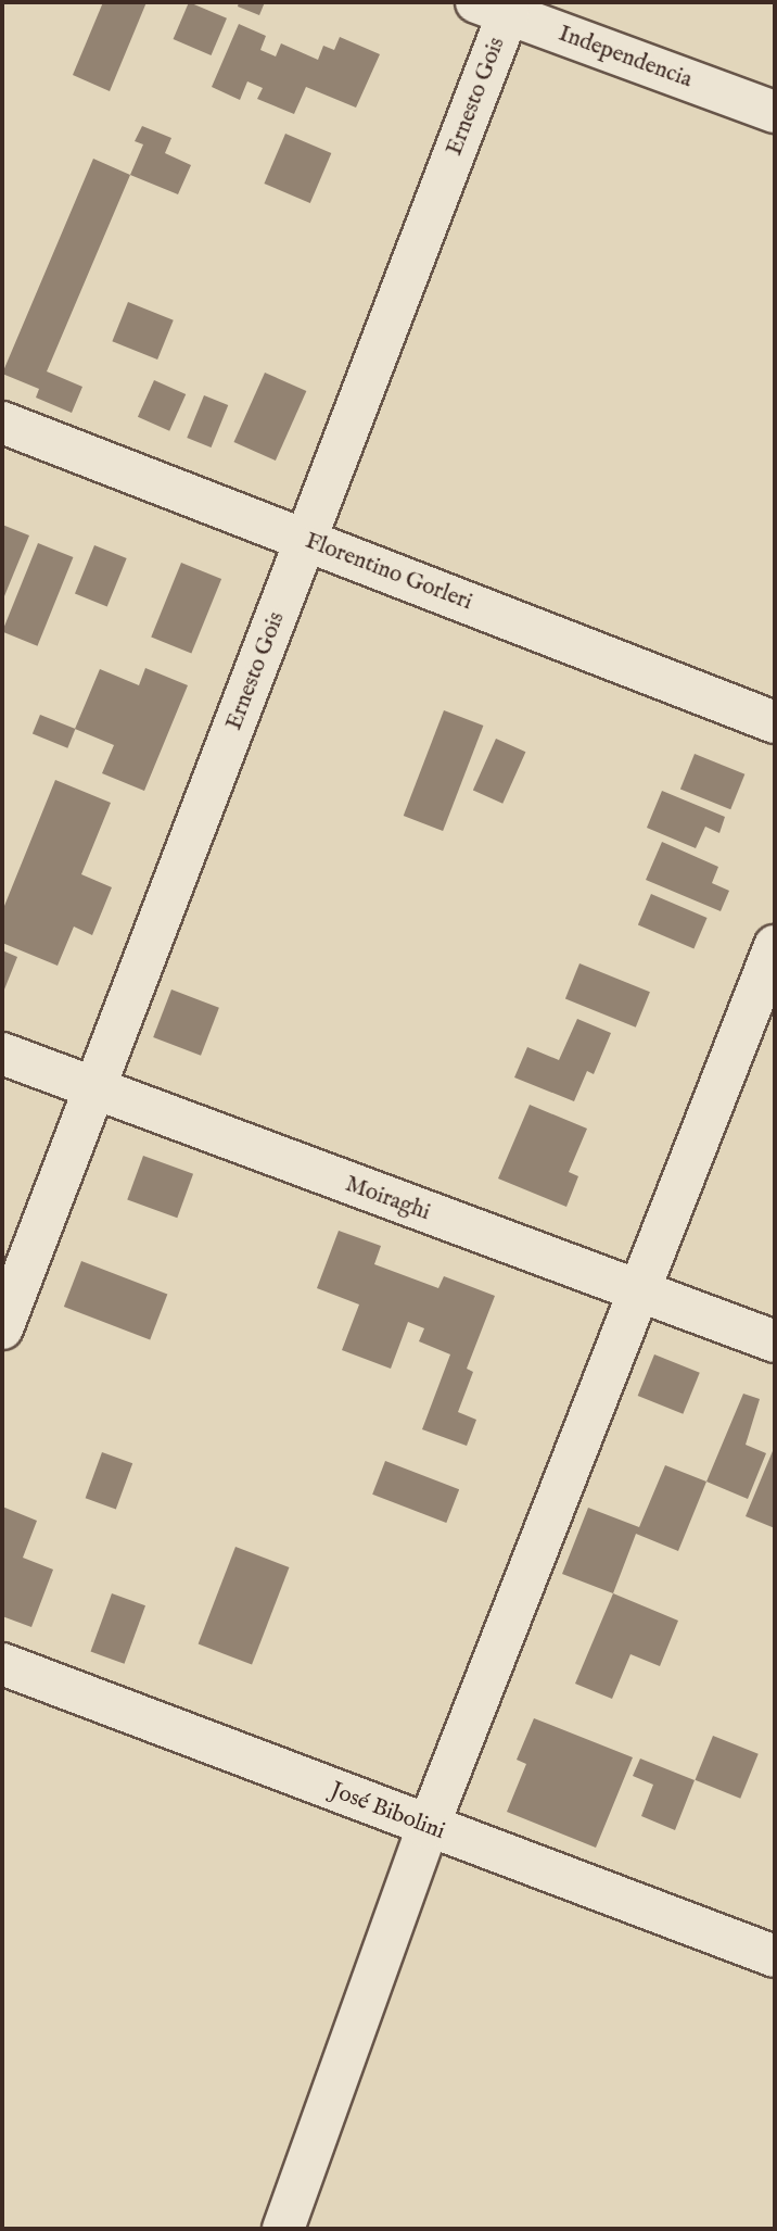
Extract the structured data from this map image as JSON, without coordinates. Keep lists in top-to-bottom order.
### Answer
{
  "streets": {
    "street": [
      "Independencia",
      "Ernesto Gois",
      "Florentino Gorleri",
      "Moiraghi",
      "José Bibolini"
    ]
  },
  "crossings": [
    ["Independencia", "Ernesto Gois"],
    ["Ernesto Gois", "Florentino Gorleri"],
    ["Ernesto Gois", "Moiraghi"]
  ]
}
